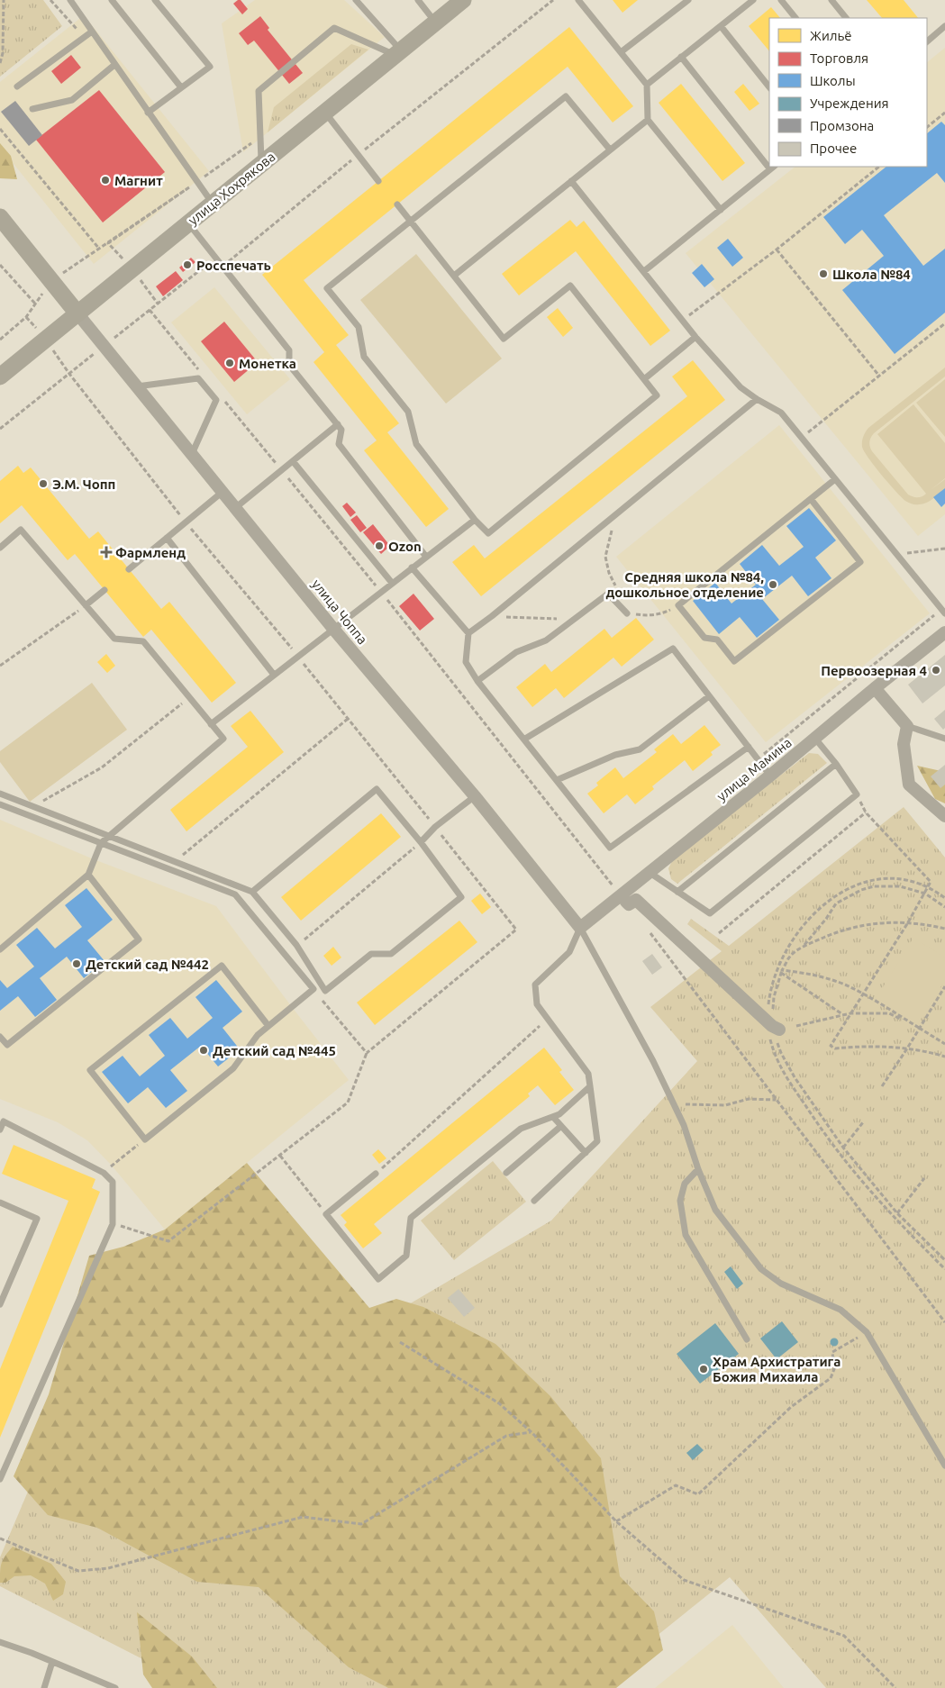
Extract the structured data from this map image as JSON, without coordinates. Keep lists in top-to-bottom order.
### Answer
{
  "streets": {
    "main road": ["улица Хохрякова"],
    "street": ["улица Чоппа", "улица Мамина"]
  },
  "crossings": [
    ["улица Хохрякова", "улица Чоппа"],
    ["улица Чоппа", "улица Мамина"]
  ],
  "places": {
    "other": [
      "Магнит",
      "Росспечать",
      "Школа №84",
      "Монетка",
      "Э.М. Чопп",
      "Ozon",
      "Средняя школа №84, дошкольное отделение",
      "Первоозерная 4",
      "Детский сад №442",
      "Детский сад №445",
      "Храм Архистратига Божия Михаила"
    ],
    "health": ["Фармленд"]
  },
  "legend": [
    "Жильё",
    "Торговля",
    "Школы",
    "Учреждения",
    "Промзона",
    "Прочее"
  ]
}
